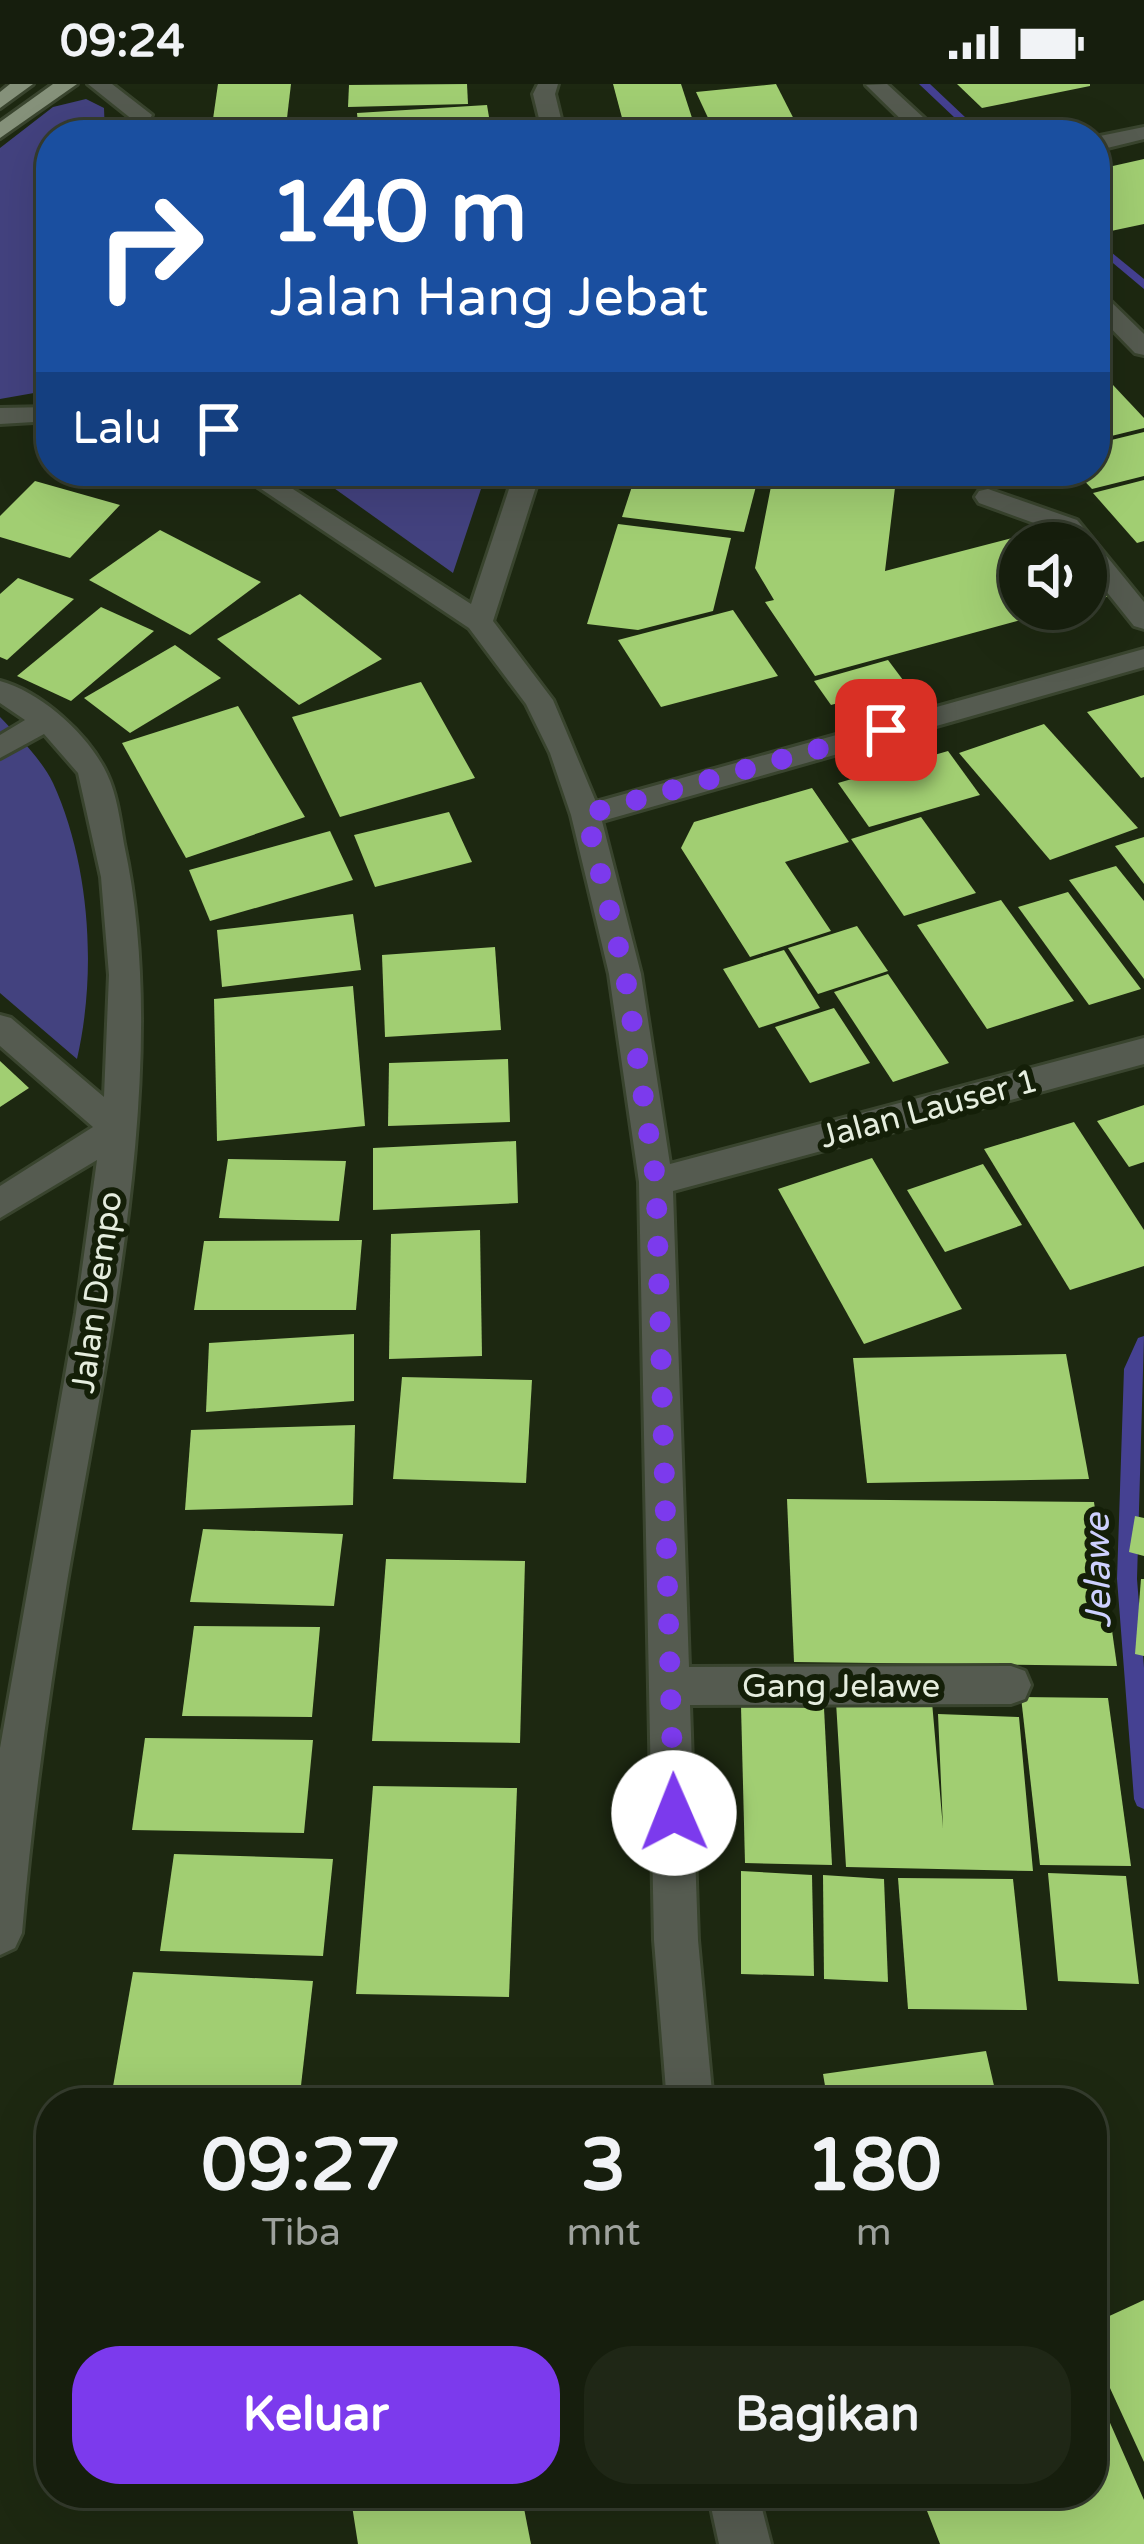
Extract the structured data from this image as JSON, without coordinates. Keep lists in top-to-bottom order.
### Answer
{
  "streets": {
    "street": ["Jalan Lauser 1", "Jalan Dempo", "Gang Jelawe"]
  },
  "water": ["Jelawe"],
  "page": {
    "status": "09:24",
    "turn": ["140 m", "Jalan Hang Jebat"],
    "then": "Lalu",
    "eta": [
      "09:27",
      "Tiba",
      "3",
      "mnt",
      "180",
      "m"
    ],
    "buttons": ["Keluar", "Bagikan"]
  }
}
